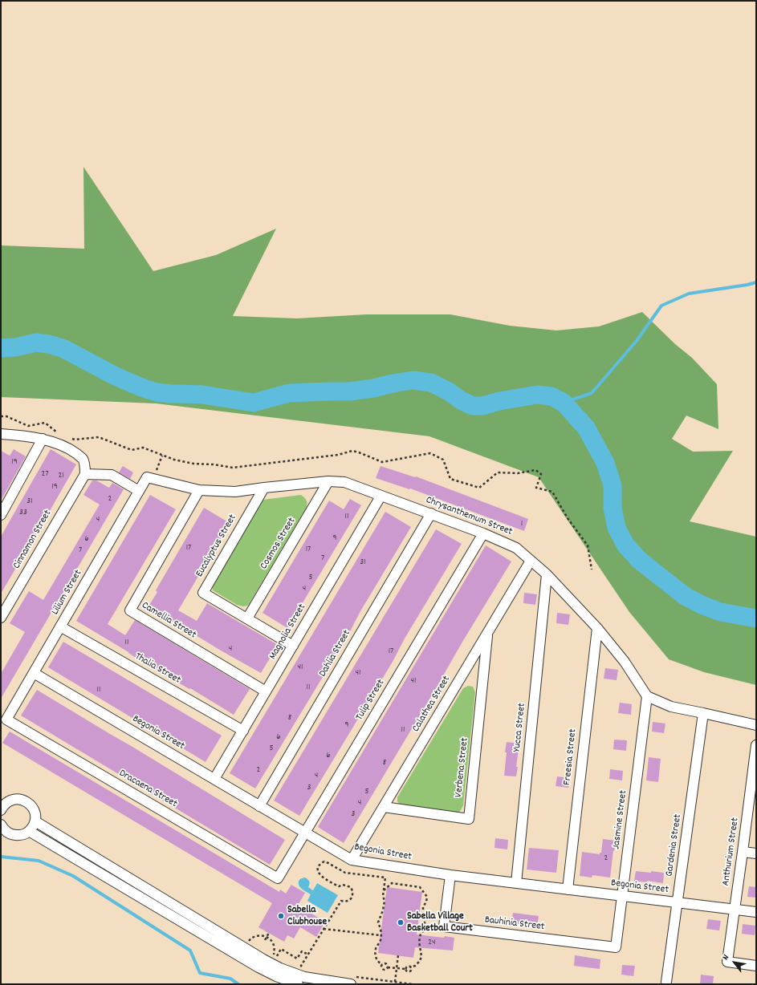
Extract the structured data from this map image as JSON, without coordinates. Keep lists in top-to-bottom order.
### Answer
{
  "streets": {
    "street": [
      "Chrysanthemum Street",
      "Cinnamon Street",
      "Cosmos Street",
      "Eucalyptus Street",
      "Lilium Street",
      "Camellia Street",
      "Magnolia Street",
      "Dahlia Street",
      "Thalia Street",
      "Tulip Street",
      "Calathea Street",
      "Yucca Street",
      "Begonia Street",
      "Freesia Street",
      "Verbena Street",
      "Dracaena Street",
      "Jasmine Street",
      "Gardenia Street",
      "Anthurium Street",
      "Bauhinia Street"
    ]
  },
  "crossings": [
    ["Chrysanthemum Street", "Cosmos Street"],
    ["Chrysanthemum Street", "Eucalyptus Street"],
    ["Chrysanthemum Street", "Lilium Street"],
    ["Chrysanthemum Street", "Camellia Street"],
    ["Chrysanthemum Street", "Magnolia Street"],
    ["Chrysanthemum Street", "Dahlia Street"],
    ["Chrysanthemum Street", "Tulip Street"],
    ["Chrysanthemum Street", "Calathea Street"],
    ["Chrysanthemum Street", "Yucca Street"],
    ["Chrysanthemum Street", "Freesia Street"],
    ["Chrysanthemum Street", "Jasmine Street"],
    ["Cosmos Street", "Eucalyptus Street"],
    ["Eucalyptus Street", "Magnolia Street"],
    ["Lilium Street", "Thalia Street"],
    ["Lilium Street", "Begonia Street"],
    ["Lilium Street", "Dracaena Street"],
    ["Camellia Street", "Magnolia Street"],
    ["Magnolia Street", "Thalia Street"],
    ["Magnolia Street", "Begonia Street"],
    ["Dahlia Street", "Begonia Street"],
    ["Tulip Street", "Begonia Street"],
    ["Tulip Street", "Dracaena Street"],
    ["Calathea Street", "Begonia Street"],
    ["Calathea Street", "Verbena Street"],
    ["Yucca Street", "Begonia Street"],
    ["Begonia Street", "Freesia Street"],
    ["Begonia Street", "Jasmine Street"],
    ["Begonia Street", "Gardenia Street"],
    ["Begonia Street", "Anthurium Street"],
    ["Begonia Street", "Bauhinia Street"],
    ["Jasmine Street", "Bauhinia Street"]
  ],
  "places": ["Sabella Clubhouse", "Sabella Village Basketball Court"],
  "house_numbers": [
    "19",
    "27",
    "21",
    "19",
    "2",
    "31",
    "33",
    "11",
    "4",
    "1",
    "9",
    "6",
    "17",
    "17",
    "7",
    "7",
    "31",
    "5",
    "4",
    "11",
    "4",
    "17",
    "41",
    "41",
    "41",
    "11",
    "11",
    "8",
    "9",
    "11",
    "6",
    "5",
    "6",
    "8",
    "2",
    "4",
    "3",
    "5",
    "4",
    "3",
    "2",
    "24"
  ],
  "north": "top left"
}
